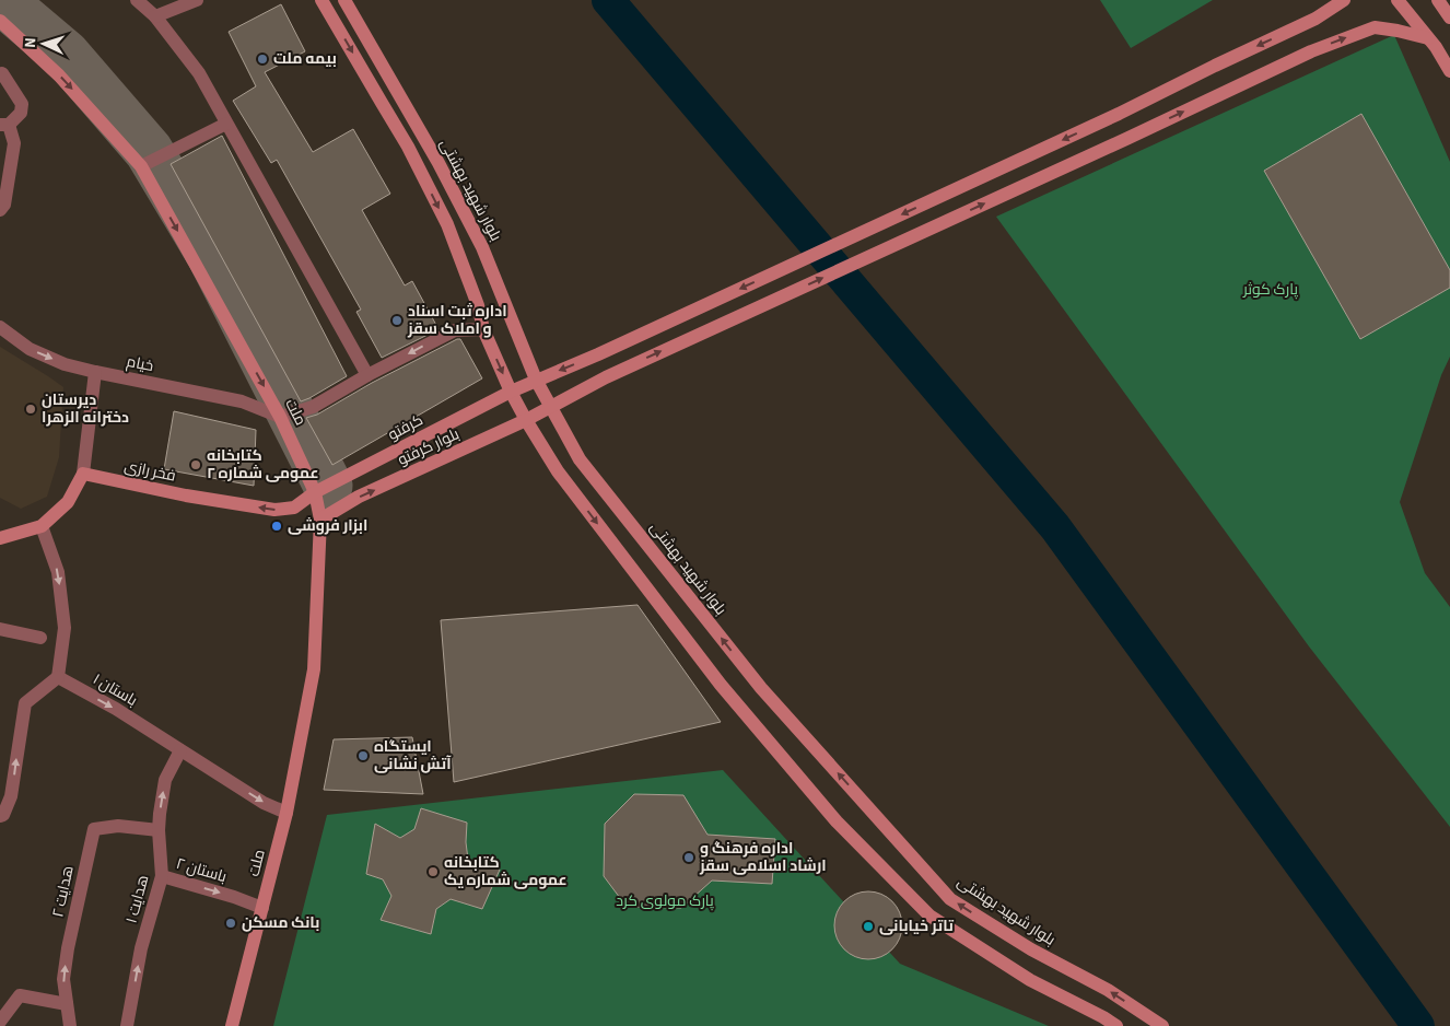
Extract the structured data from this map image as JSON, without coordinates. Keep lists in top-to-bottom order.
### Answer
{
  "streets": {
    "main road": [
      "بلوار شهید بهشتی",
      "ملت",
      "کرفتو",
      "بلوار کرفتو",
      "فخر رازی"
    ],
    "street": [
      "خیام",
      "باستان ۱",
      "باستان ۲",
      "هدایت ۲",
      "هدایت ۱"
    ]
  },
  "crossings": [
    ["بلوار شهید بهشتی", "کرفتو"],
    ["بلوار شهید بهشتی", "بلوار کرفتو"],
    ["خیام", "ملت"],
    ["ملت", "کرفتو"],
    ["ملت", "بلوار کرفتو"],
    ["ملت", "فخر رازی"],
    ["ملت", "باستان ۱"],
    ["ملت", "باستان ۲"],
    ["کرفتو", "فخر رازی"],
    ["باستان ۱", "هدایت ۱"],
    ["باستان ۲", "هدایت ۱"],
    ["هدایت ۲", "هدایت ۱"]
  ],
  "one_way": [
    "خیام",
    "ملت",
    "کرفتو",
    "بلوار کرفتو",
    "فخر رازی",
    "باستان ۱",
    "باستان ۲",
    "هدایت ۱"
  ],
  "parks": ["پارک کوثر", "پارک مولوی کرد"],
  "places": [
    "بیمه ملت",
    "اداره ثبت اسناد و املاک سقز",
    "دیرستان دخترانه الزهرا",
    "کتابخانه عمومی شماره ۲",
    "ابزار فروشی",
    "ایستگاه آتش نشانی",
    "اداره فرهنگ و ارشاد اسلامی سقز",
    "کتابخانه عمومی شماره یک",
    "بانک مسکن",
    "تاتر خیابانی"
  ],
  "north": "left"
}
